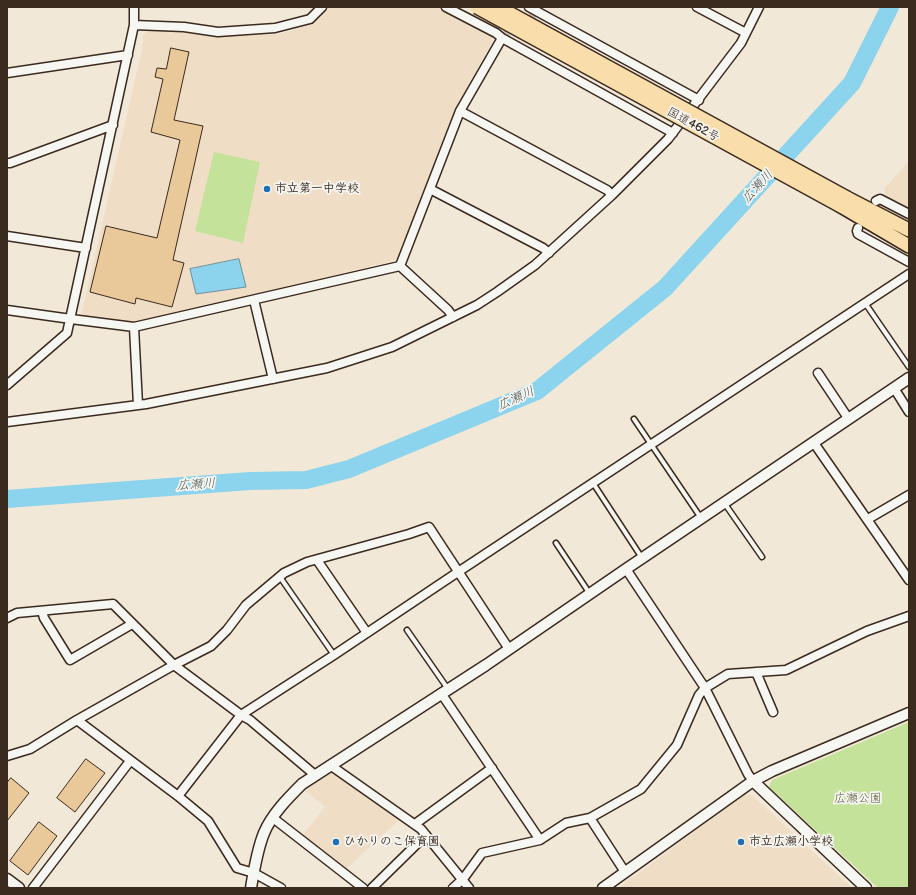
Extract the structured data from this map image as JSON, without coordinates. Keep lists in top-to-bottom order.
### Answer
{
  "streets": {
    "highway": ["国道462号"]
  },
  "water": ["広瀬川"],
  "parks": ["広瀬公園"],
  "places": ["市立第一中学校", "ひかりのこ保育園", "市立広瀬小学校"]
}
